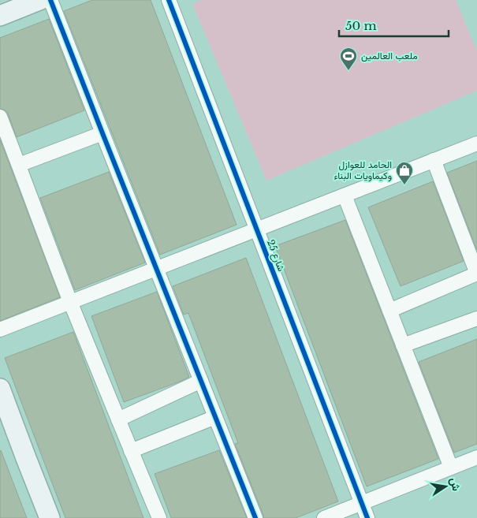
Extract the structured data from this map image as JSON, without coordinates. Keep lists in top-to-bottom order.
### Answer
{
  "streets": {
    "street": ["شارع 25"]
  },
  "places": {
    "sports": ["ملعب العالمين"],
    "shop": ["الحامد للعوازل وكيماويات البناء"]
  },
  "scale_bar": "50 m",
  "north": "right"
}
